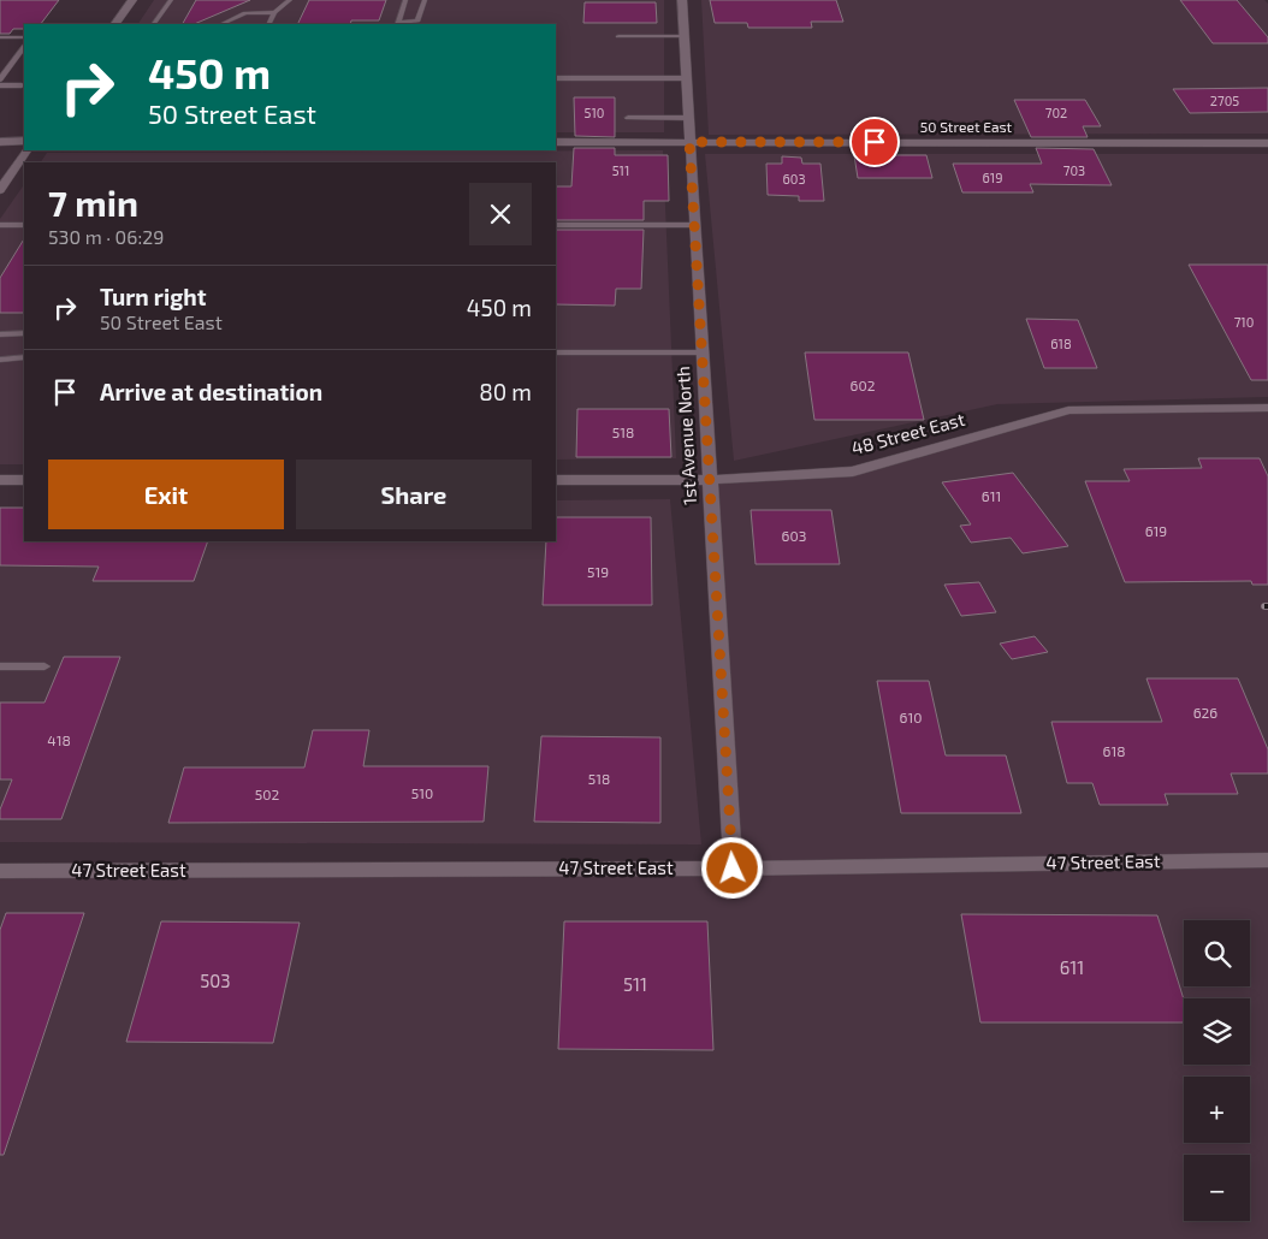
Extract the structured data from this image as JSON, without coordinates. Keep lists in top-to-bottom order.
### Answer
{
  "streets": {
    "street": [
      "50 Street East",
      "48 Street East",
      "1st Avenue North",
      "47 Street East"
    ]
  },
  "crossings": [
    ["50 Street East", "1st Avenue North"],
    ["48 Street East", "1st Avenue North"],
    ["1st Avenue North", "47 Street East"]
  ],
  "house_numbers": [
    "2705",
    "510",
    "702",
    "511",
    "703",
    "619",
    "603",
    "710",
    "618",
    "602",
    "518",
    "611",
    "619",
    "603",
    "519",
    "626",
    "610",
    "418",
    "618",
    "518",
    "510",
    "502",
    "611",
    "503",
    "511"
  ],
  "page": {
    "turn": ["450 m", "50 Street East"],
    "heading": ["7 min", "530 m · 06:29"],
    "list": [
      {
        "name": "Turn right",
        "note": "50 Street East",
        "value": "450 m"
      },
      {
        "name": "Arrive at destination",
        "value": "80 m"
      }
    ],
    "buttons": ["Exit", "Share"],
    "map_buttons": ["+", "−"]
  }
}
